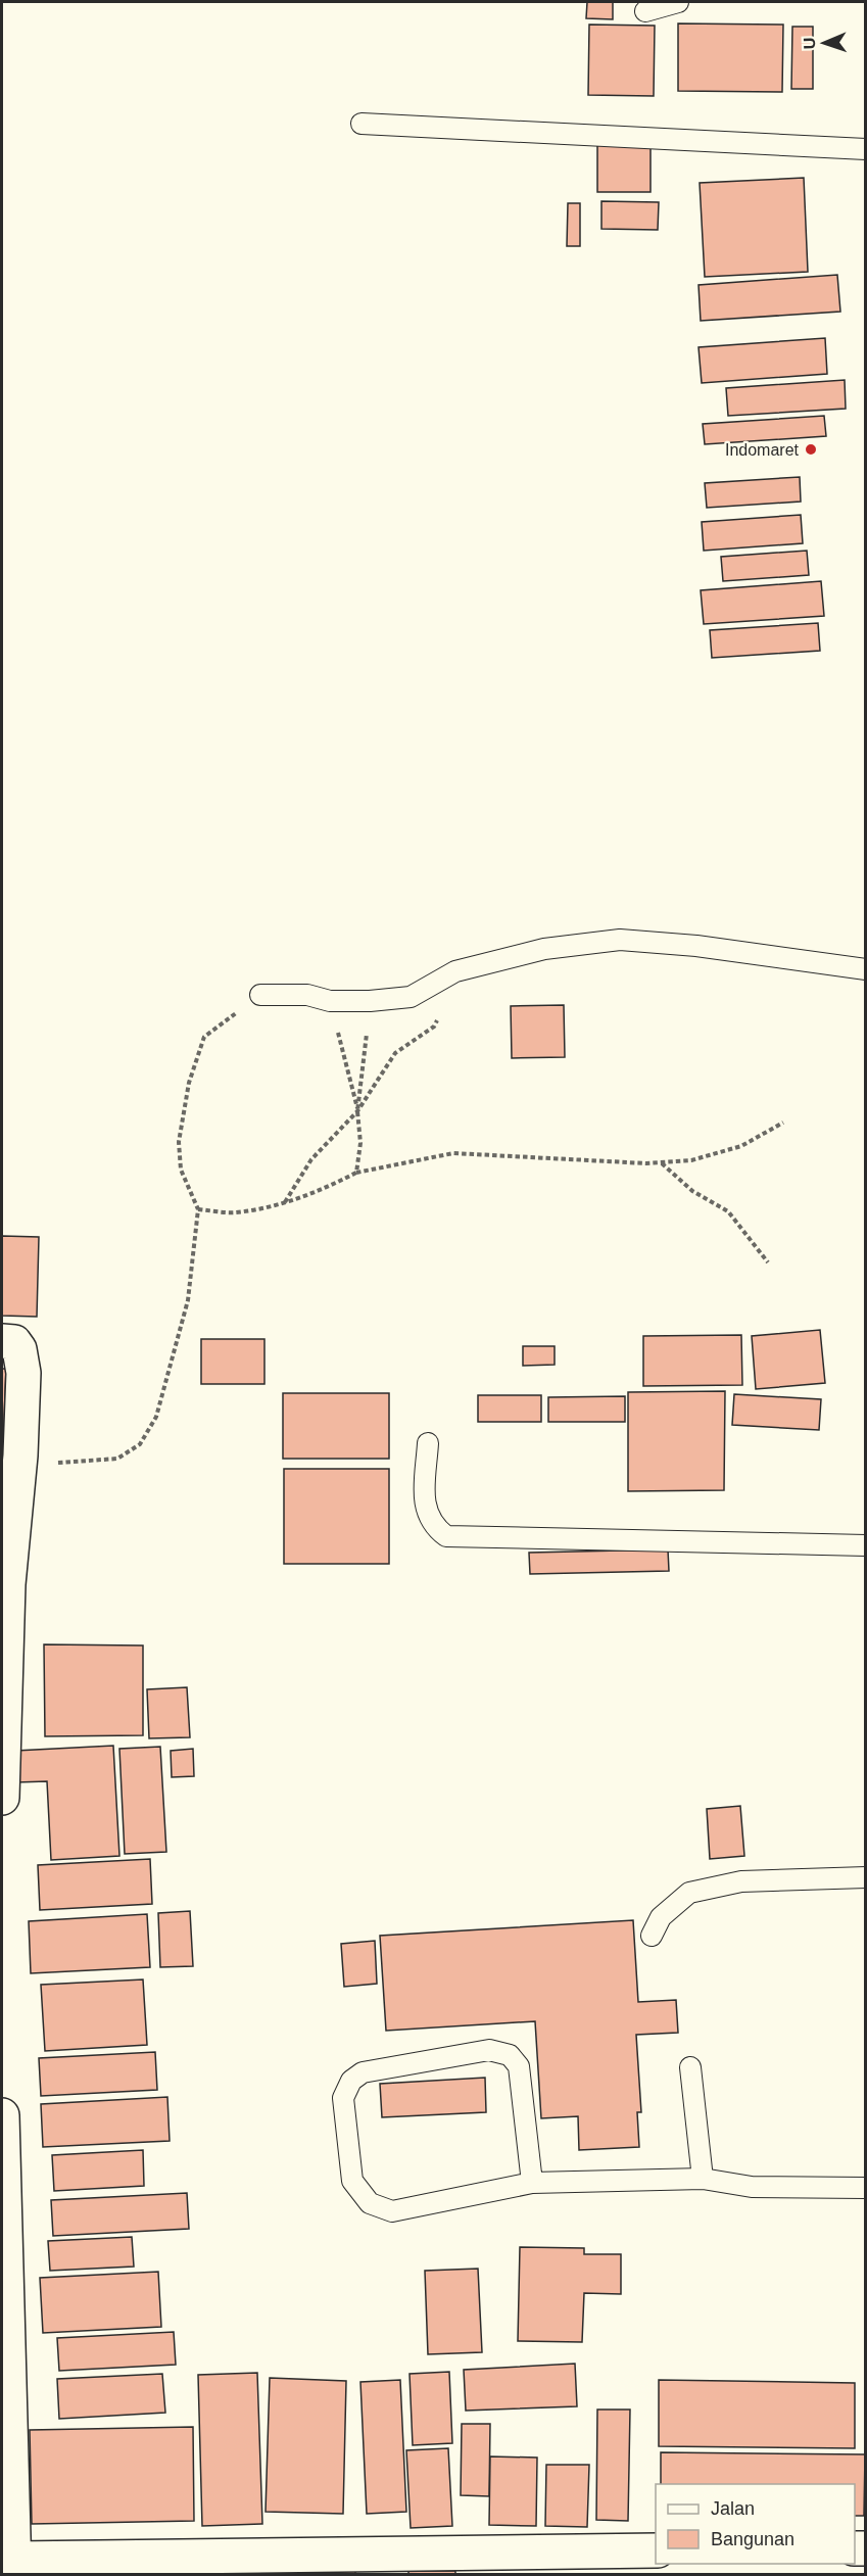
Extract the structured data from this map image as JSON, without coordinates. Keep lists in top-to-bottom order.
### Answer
{
  "places": ["Indomaret"],
  "legend": ["Jalan", "Bangunan"],
  "north": "left"
}
